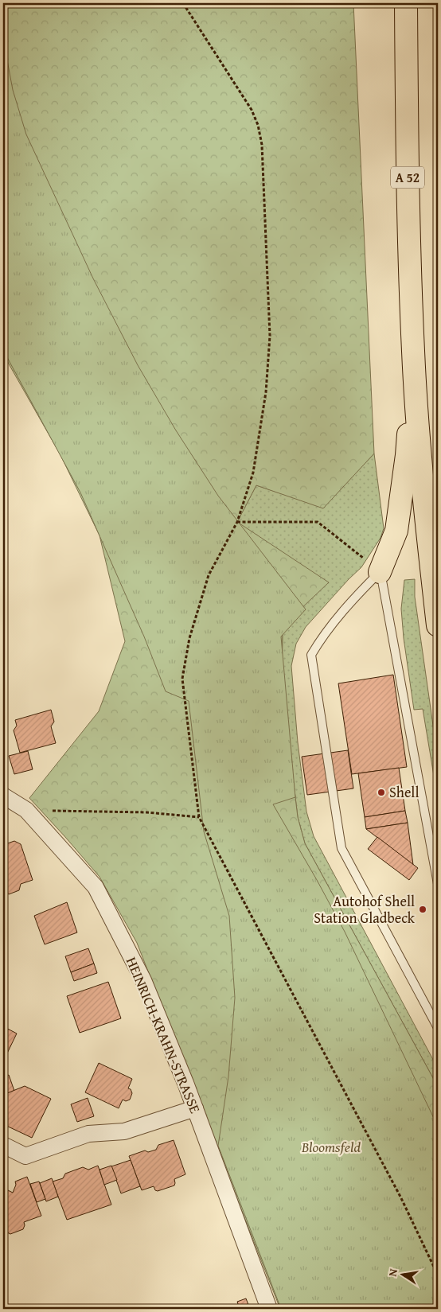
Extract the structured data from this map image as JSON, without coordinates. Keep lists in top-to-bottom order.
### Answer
{
  "streets": {
    "highway": ["A 52"],
    "street": ["HEINRICH-KRAHN-STRASSE"]
  },
  "parks": ["Bloomsfeld"],
  "places": ["Shell", "Autohof Shell Station Gladbeck"],
  "north": "left"
}
